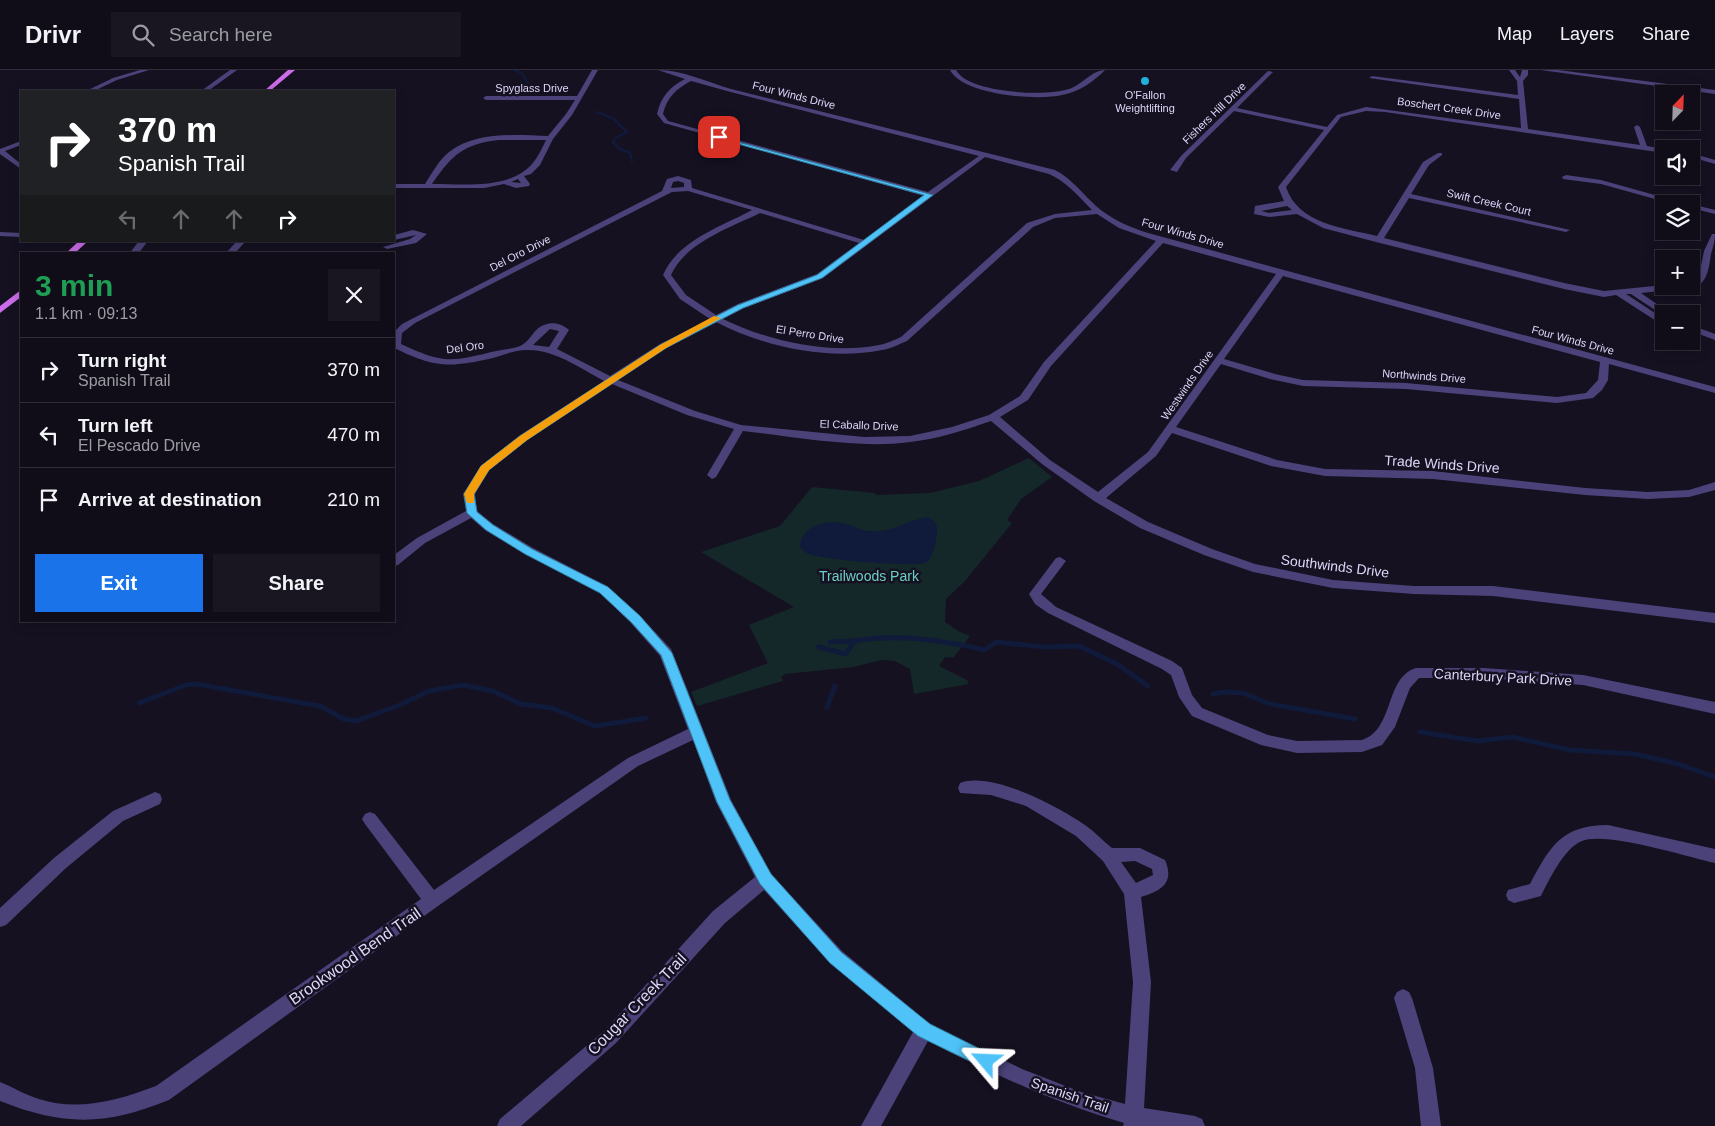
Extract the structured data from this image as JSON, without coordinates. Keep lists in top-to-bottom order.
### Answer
{
  "streets": {
    "street": [
      "Spyglass Drive",
      "Four Winds Drive",
      "Boschert Creek Drive",
      "Fishers Hill Drive",
      "Swift Creek Court",
      "Del Oro Drive",
      "El Perro Drive",
      "Del Oro",
      "Northwinds Drive",
      "Westwinds Drive",
      "El Caballo Drive",
      "Trade Winds Drive",
      "Southwinds Drive",
      "Canterbury Park Drive",
      "Brookwood Bend Trail",
      "Cougar Creek Trail",
      "Spanish Trail"
    ]
  },
  "crossings": [
    ["Four Winds Drive", "El Perro Drive"],
    ["Four Winds Drive", "Northwinds Drive"],
    ["Four Winds Drive", "Westwinds Drive"],
    ["Four Winds Drive", "El Caballo Drive"],
    ["Del Oro Drive", "El Perro Drive"],
    ["Del Oro Drive", "Del Oro"],
    ["Del Oro", "El Caballo Drive"],
    ["Northwinds Drive", "Westwinds Drive"],
    ["Westwinds Drive", "Trade Winds Drive"],
    ["Westwinds Drive", "Southwinds Drive"],
    ["El Caballo Drive", "Southwinds Drive"],
    ["Brookwood Bend Trail", "Spanish Trail"],
    ["Cougar Creek Trail", "Spanish Trail"]
  ],
  "parks": ["Trailwoods Park"],
  "places": ["O'Fallon Weightlifting"],
  "north": "top right",
  "page": {
    "header": "Drivr",
    "search": "Search here",
    "nav": ["Map", "Layers", "Share"],
    "map_buttons": ["+", "−"],
    "turn": ["370 m", "Spanish Trail"],
    "heading": ["3 min", "1.1 km · 09:13"],
    "list": [
      {
        "name": "Turn right",
        "note": "Spanish Trail",
        "value": "370 m"
      },
      {
        "name": "Turn left",
        "note": "El Pescado Drive",
        "value": "470 m"
      },
      {
        "name": "Arrive at destination",
        "value": "210 m"
      }
    ],
    "buttons": ["Exit", "Share"]
  }
}
